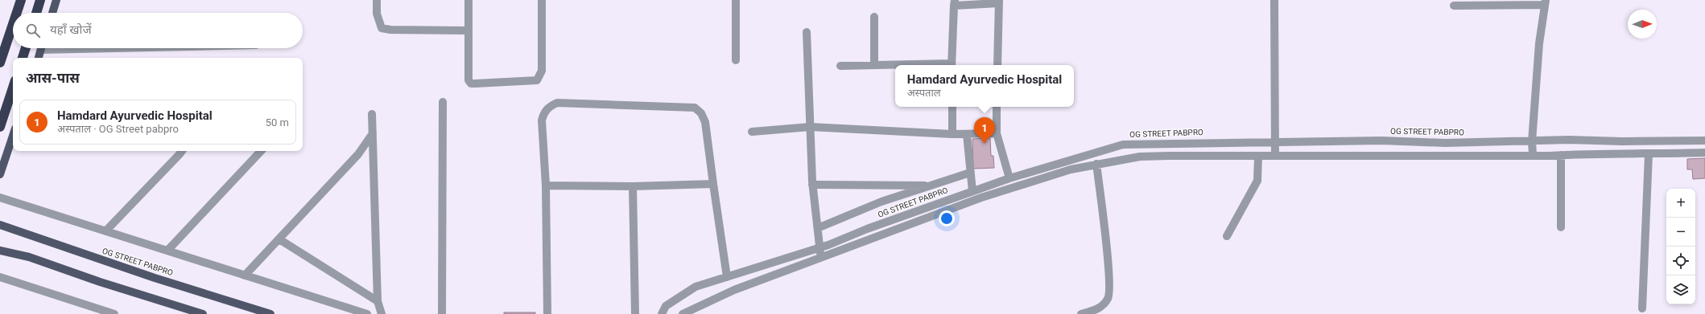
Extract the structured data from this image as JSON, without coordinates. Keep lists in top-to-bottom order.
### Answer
{
  "streets": {
    "main road": ["OG STREET PABPRO"]
  },
  "north": "right",
  "page": {
    "search": "यहाँ खोजें",
    "heading": "आस-पास",
    "popup": ["Hamdard Ayurvedic Hospital", "अस्पताल"],
    "list": [
      {
        "mark": "1",
        "name": "Hamdard Ayurvedic Hospital",
        "note": "अस्पताल · OG Street pabpro",
        "value": "50 m"
      }
    ],
    "pins": "1",
    "map_buttons": ["+", "−"]
  }
}
